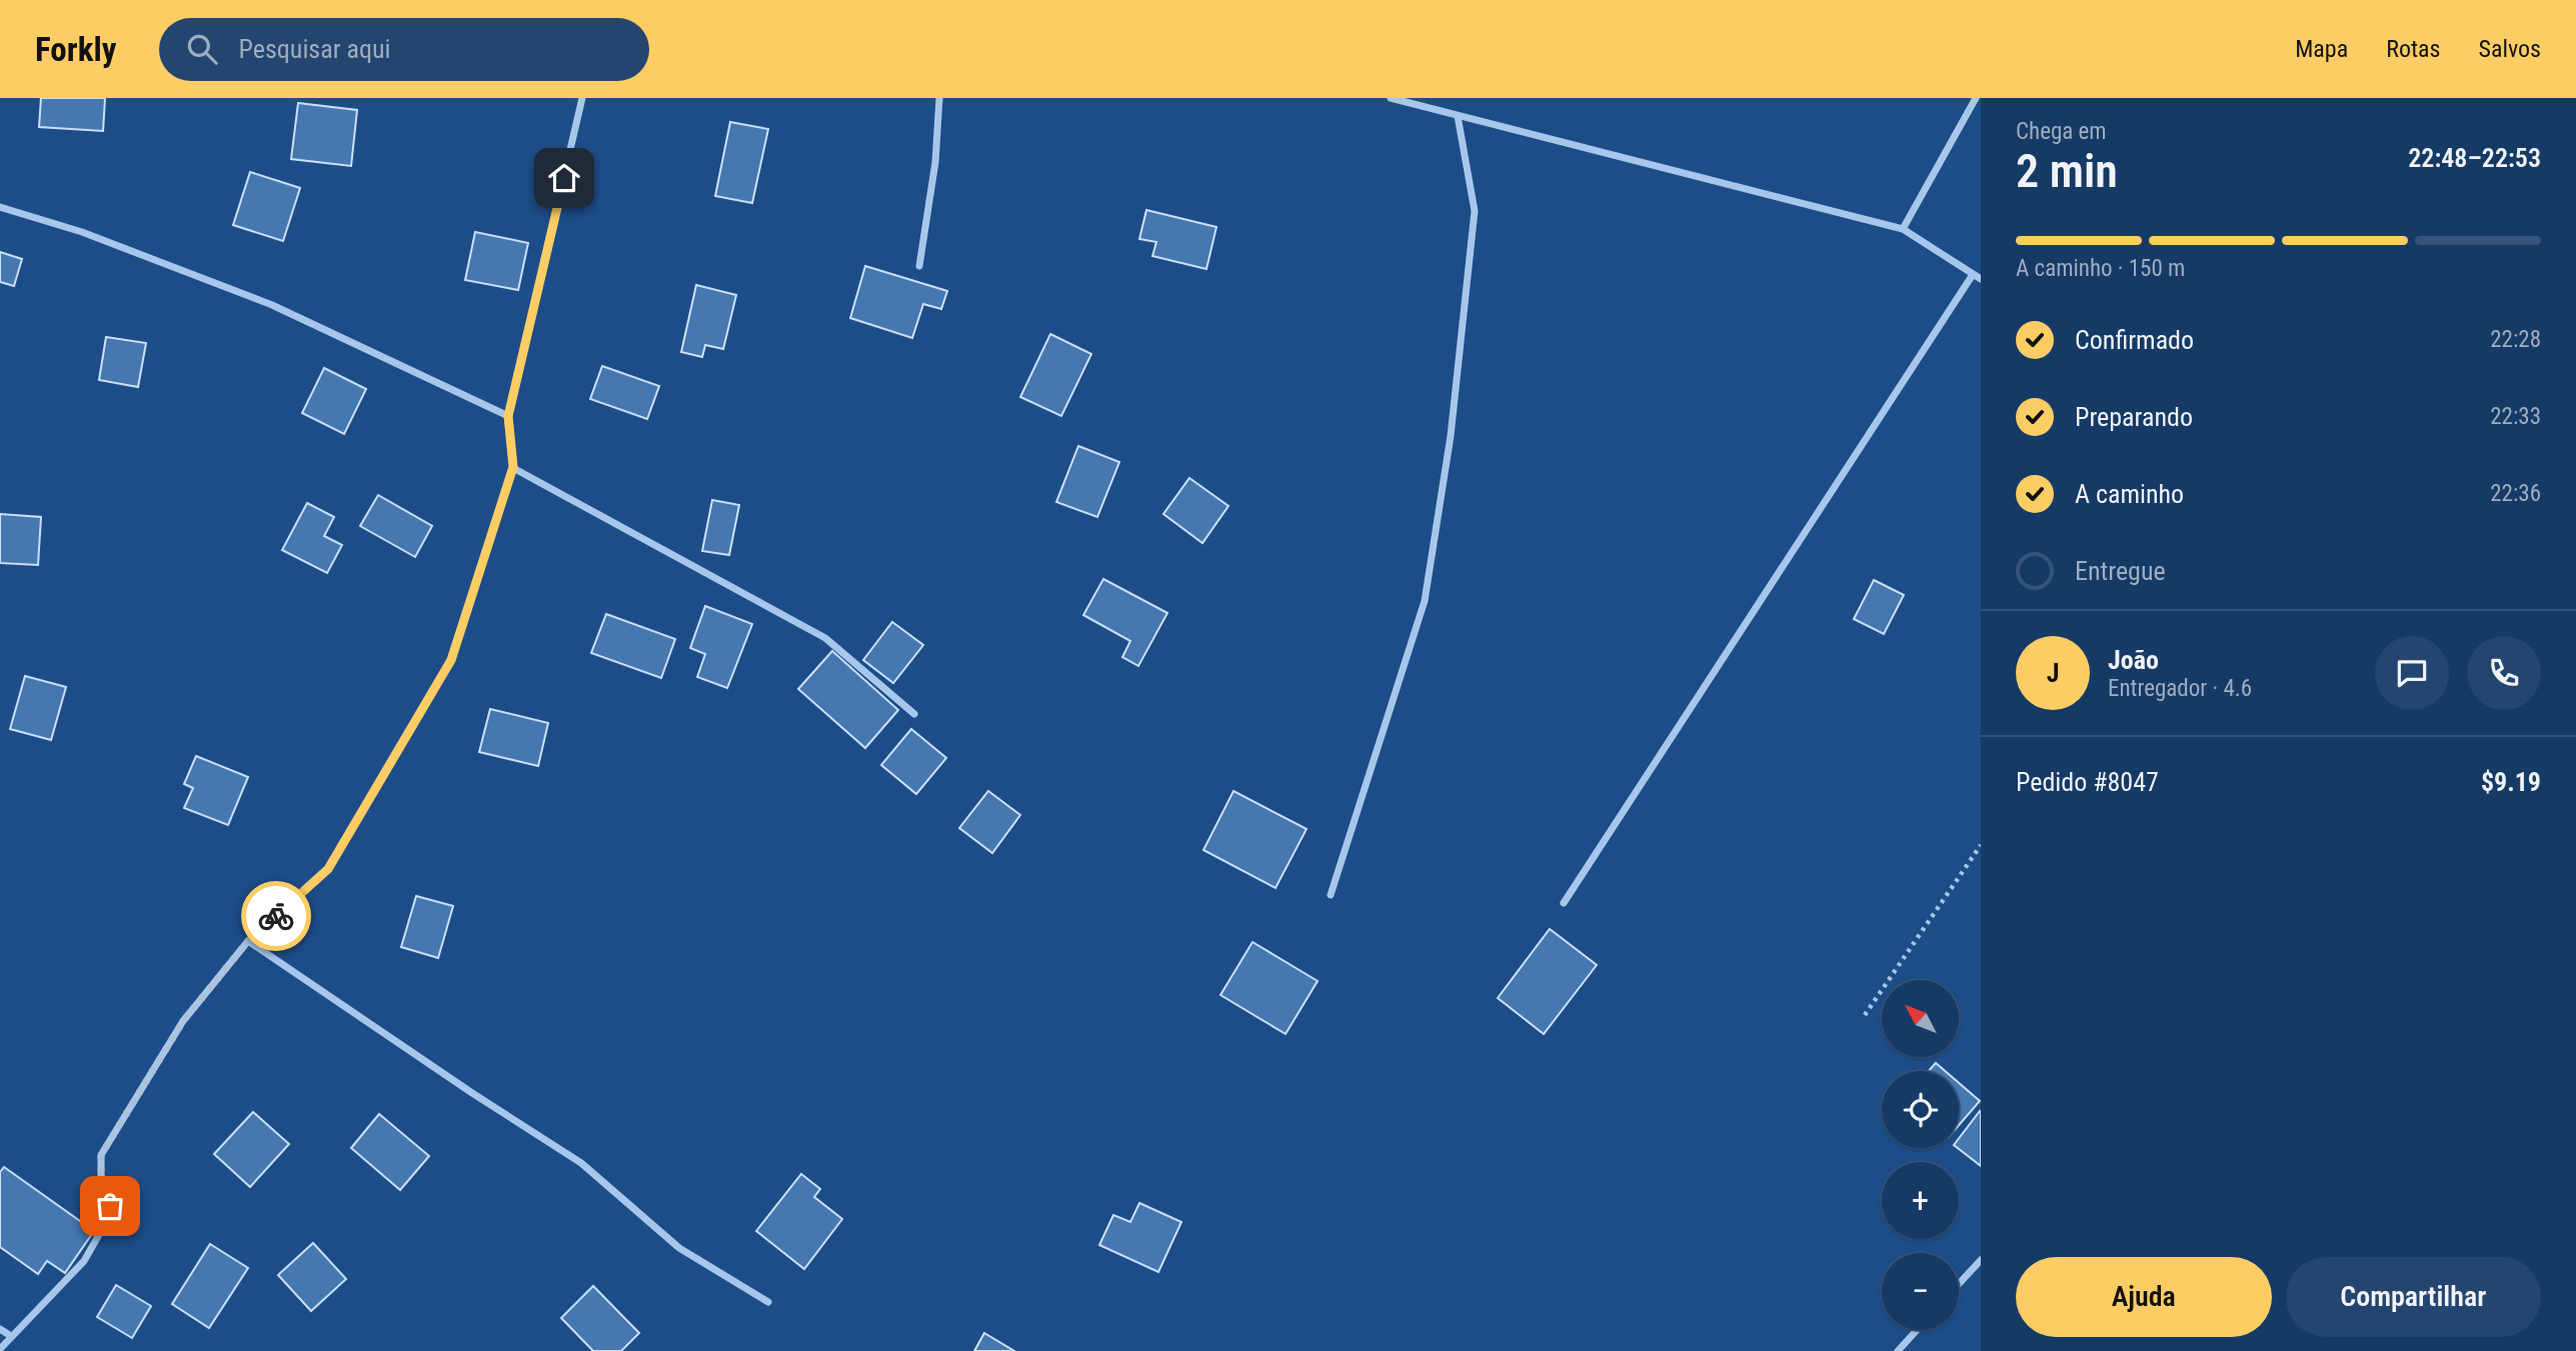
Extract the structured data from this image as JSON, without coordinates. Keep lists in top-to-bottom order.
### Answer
{
  "north": "top left",
  "page": {
    "header": "Forkly",
    "search": "Pesquisar aqui",
    "nav": ["Mapa", "Rotas", "Salvos"],
    "heading": ["2 min", "Chega em", "22:48–22:53"],
    "panel": [
      "João",
      "Entregador · 4.6",
      "Pedido #8047",
      "$9.19"
    ],
    "bar": "A caminho · 150 m",
    "list": [
      ["Confirmado", "22:28"],
      ["Preparando", "22:33"],
      ["A caminho", "22:36"],
      "Entregue"
    ],
    "round": "J",
    "map_buttons": ["+", "−"],
    "buttons": ["Ajuda", "Compartilhar"]
  }
}
